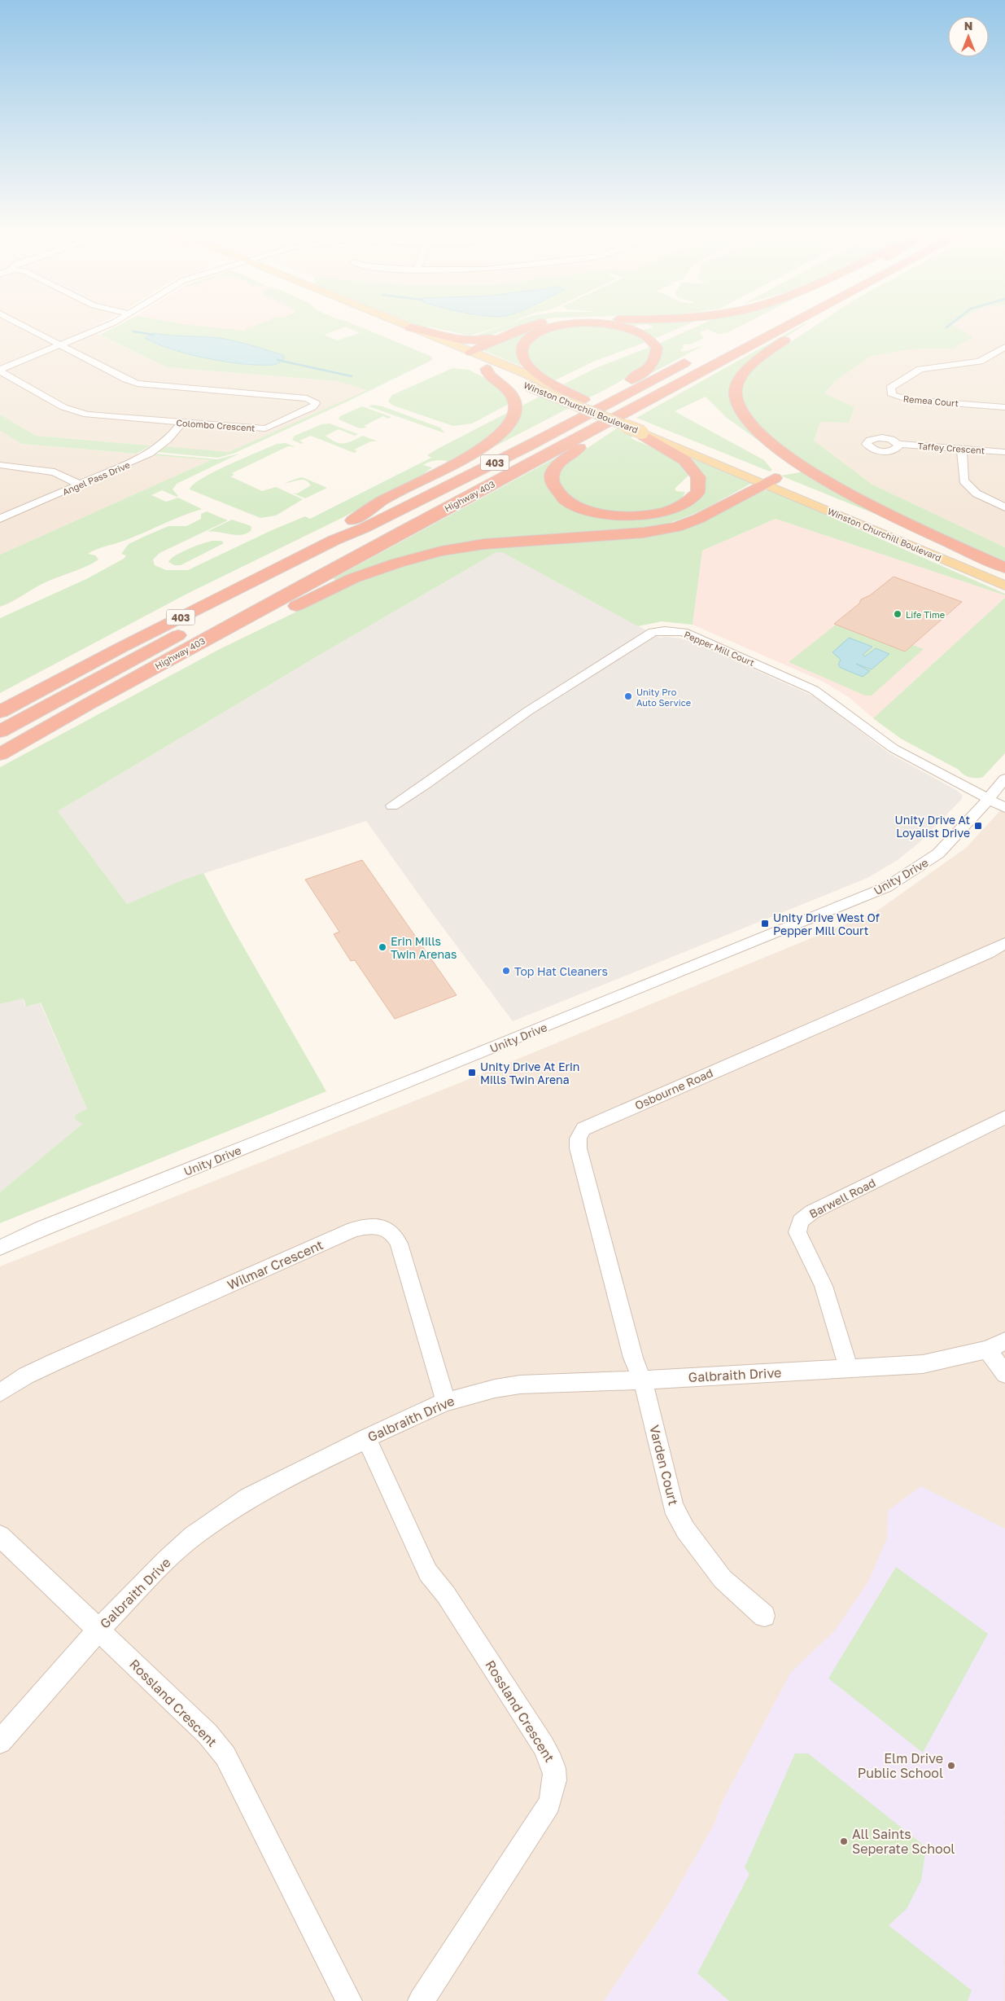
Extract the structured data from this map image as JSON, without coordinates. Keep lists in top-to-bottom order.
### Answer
{
  "streets": {
    "highway": ["403", "Highway 403"],
    "main road": ["Winston Churchill Boulevard"],
    "street": [
      "Remea Court",
      "Colombo Crescent",
      "Taffey Crescent",
      "Angel Pass Drive",
      "Pepper Mill Court",
      "Unity Drive",
      "Osbourne Road",
      "Barwell Road",
      "Wilmar Crescent",
      "Galbraith Drive",
      "Varden Court",
      "Rossland Crescent"
    ]
  },
  "crossings": [
    ["Colombo Crescent", "Angel Pass Drive"],
    ["Pepper Mill Court", "Unity Drive"],
    ["Osbourne Road", "Galbraith Drive"],
    ["Osbourne Road", "Varden Court"],
    ["Barwell Road", "Galbraith Drive"],
    ["Wilmar Crescent", "Galbraith Drive"],
    ["Galbraith Drive", "Varden Court"],
    ["Galbraith Drive", "Rossland Crescent"]
  ],
  "places": {
    "other": [
      "Life Time",
      "Unity Pro Auto Service",
      "Erin Mills Twin Arenas",
      "Top Hat Cleaners",
      "Elm Drive Public School",
      "All Saints Seperate School"
    ],
    "transit": ["Unity Drive At Loyalist Drive", "Unity Drive West Of Pepper Mill Court", "Unity Drive At Erin Mills Twin Arena"]
  },
  "north": "top"
}
